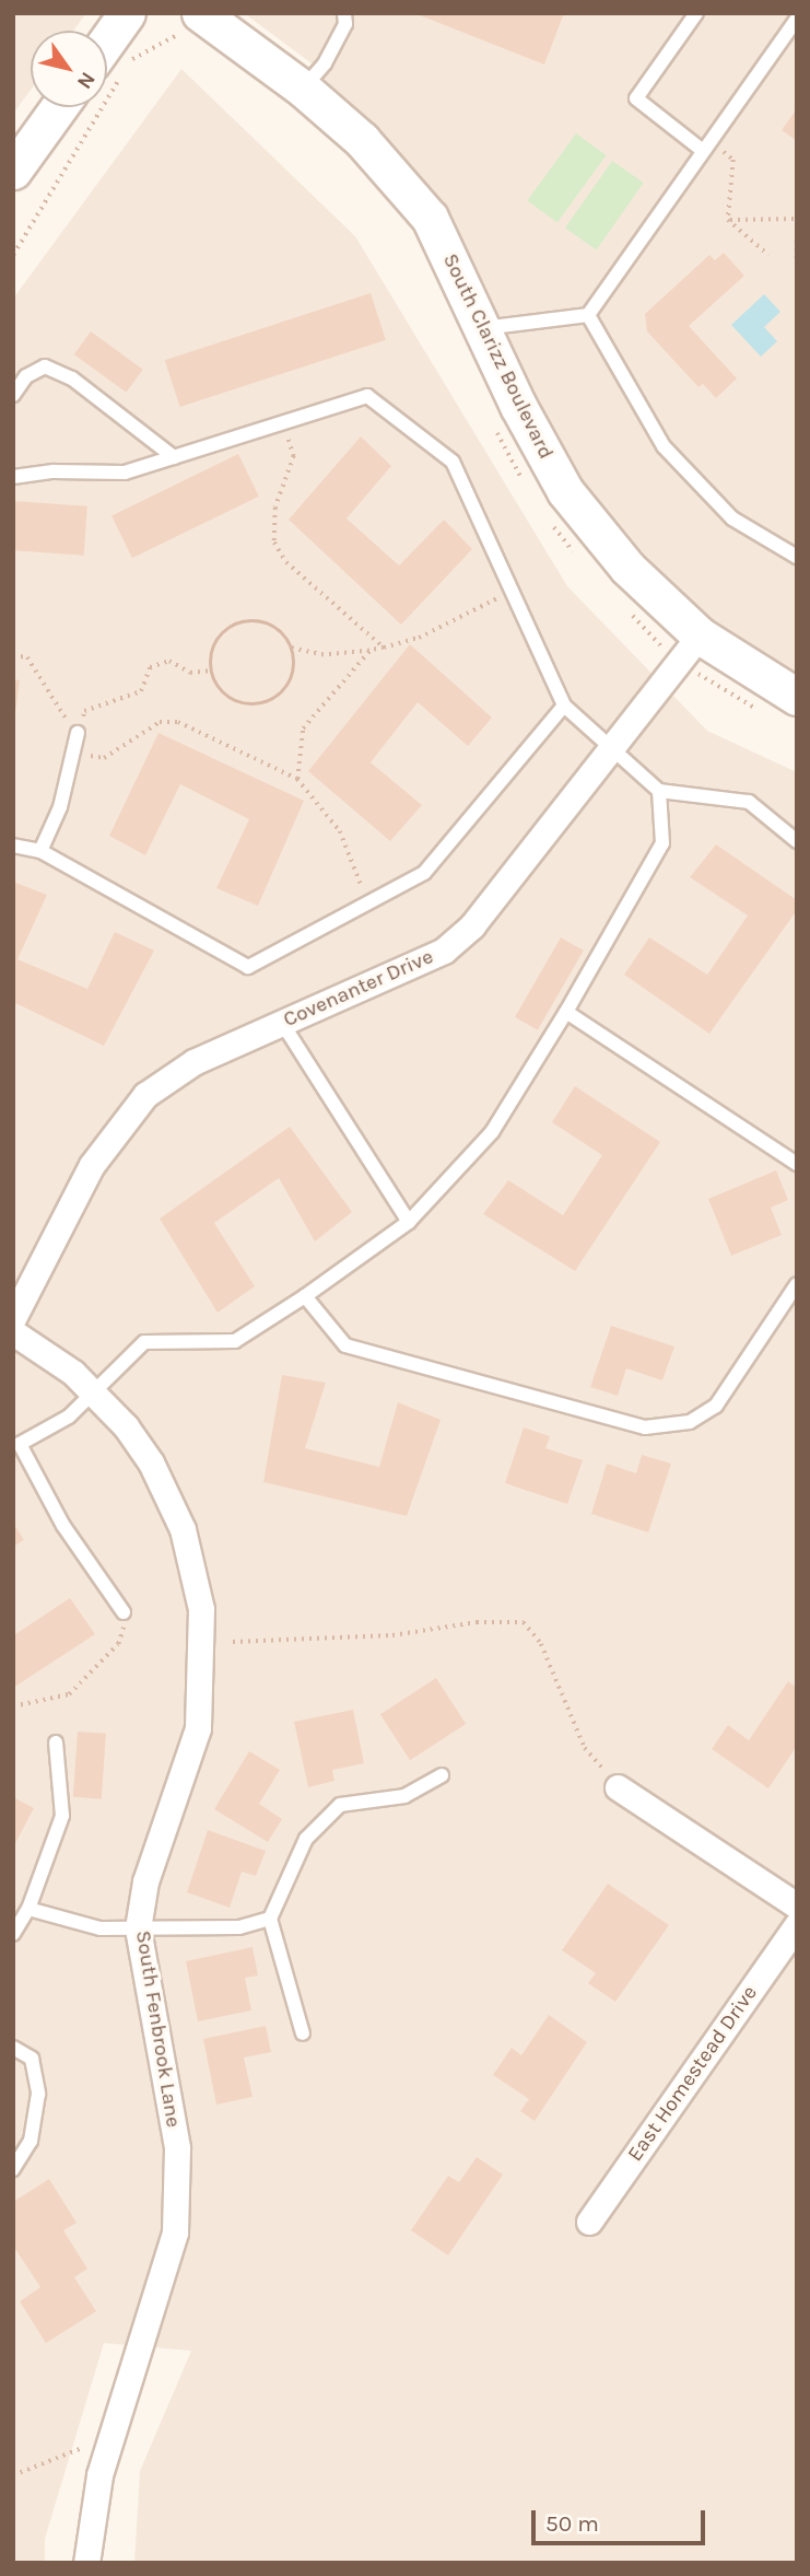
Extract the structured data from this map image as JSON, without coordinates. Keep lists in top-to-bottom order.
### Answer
{
  "streets": {
    "street": [
      "South Clarizz Boulevard",
      "Covenanter Drive",
      "South Fenbrook Lane",
      "East Homestead Drive"
    ]
  },
  "crossings": [
    ["South Clarizz Boulevard", "Covenanter Drive"]
  ],
  "scale_bar": "50 m",
  "north": "bottom right"
}
